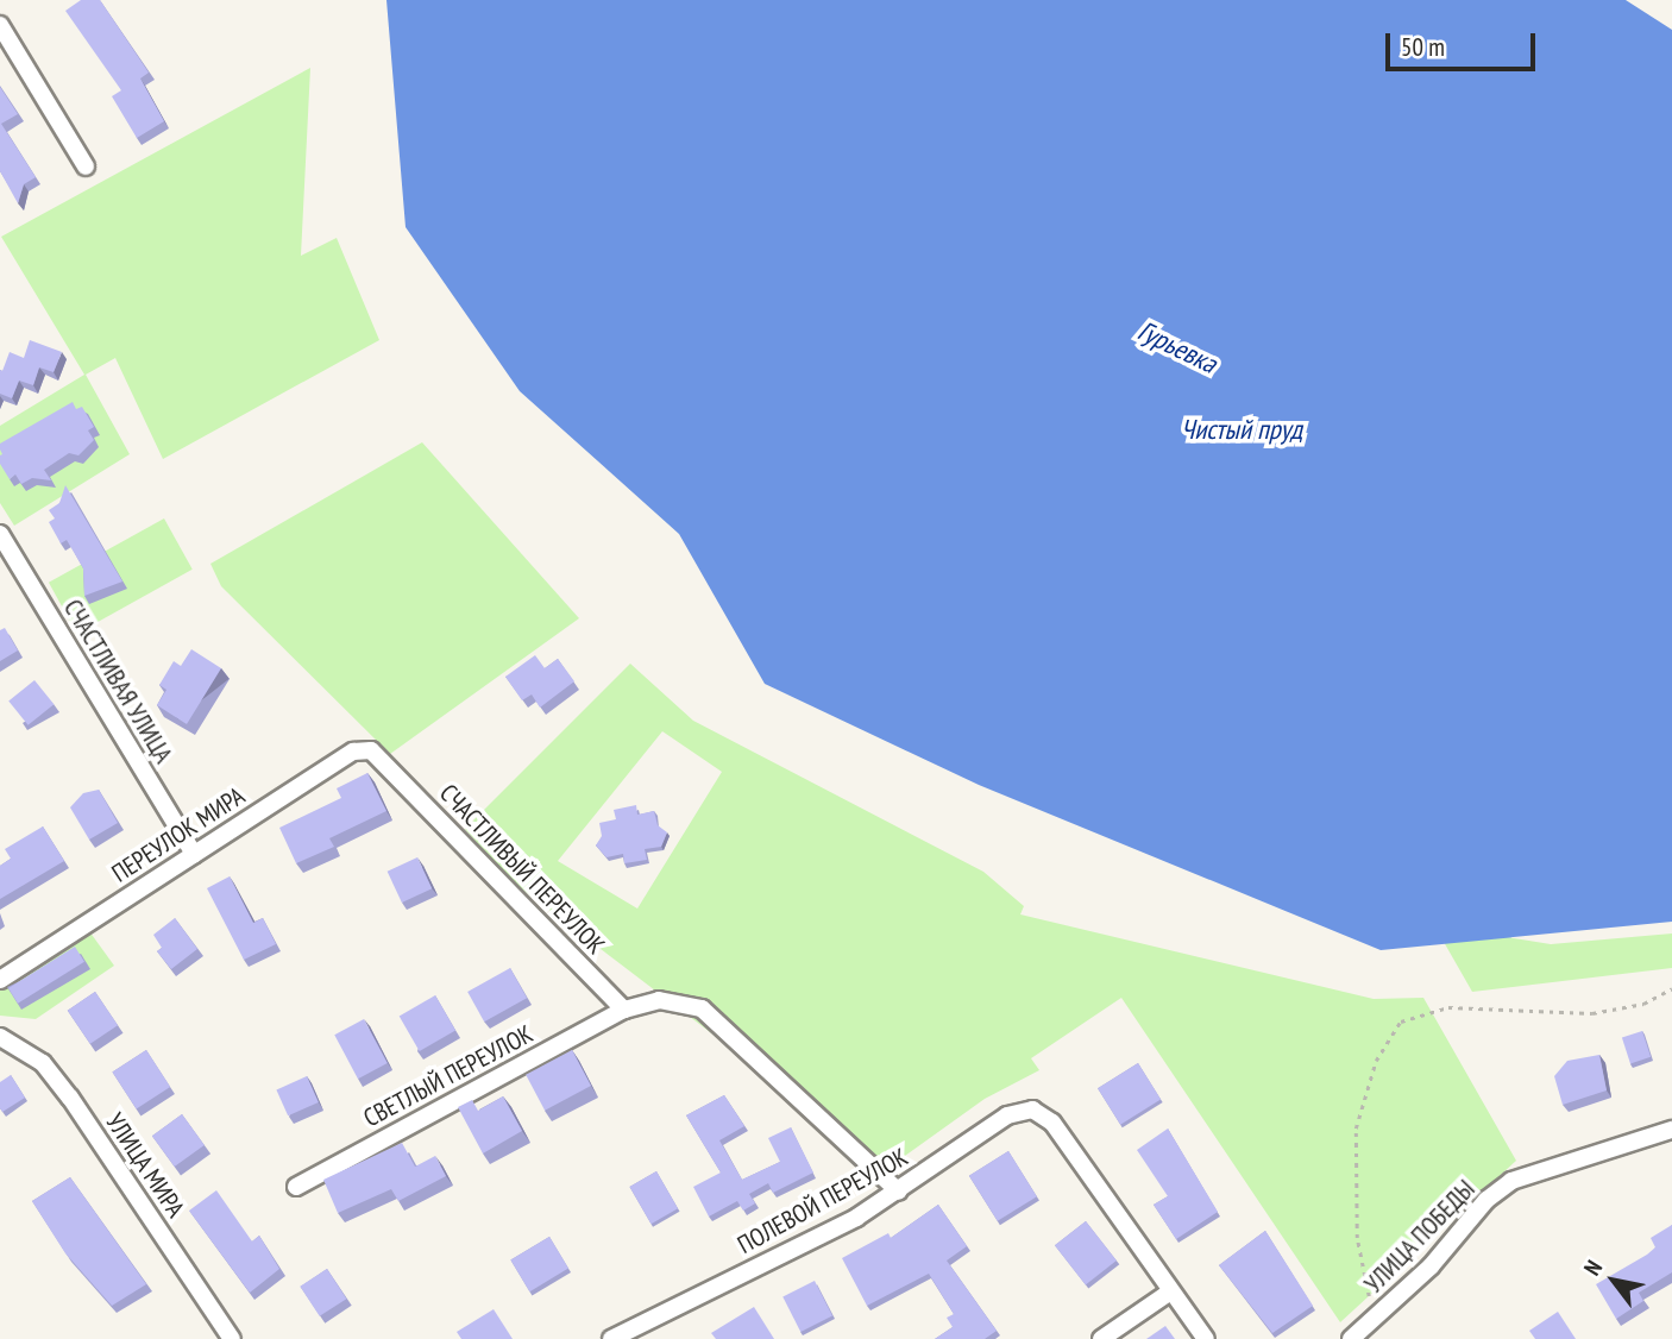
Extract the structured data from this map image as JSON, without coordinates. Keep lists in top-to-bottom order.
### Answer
{
  "streets": {
    "street": [
      "СЧАСТЛИВАЯ УЛИЦА",
      "ПЕРЕУЛОК МИРА",
      "СЧАСТЛИВЫЙ ПЕРЕУЛОК",
      "СВЕТЛЫЙ ПЕРЕУЛОК",
      "УЛИЦА МИРА",
      "ПОЛЕВОЙ ПЕРЕУЛОК",
      "УЛИЦА ПОБЕДЫ"
    ]
  },
  "crossings": [
    ["СЧАСТЛИВАЯ УЛИЦА", "ПЕРЕУЛОК МИРА"],
    ["ПЕРЕУЛОК МИРА", "СЧАСТЛИВЫЙ ПЕРЕУЛОК"],
    ["СЧАСТЛИВЫЙ ПЕРЕУЛОК", "СВЕТЛЫЙ ПЕРЕУЛОК"],
    ["СВЕТЛЫЙ ПЕРЕУЛОК", "ПОЛЕВОЙ ПЕРЕУЛОК"]
  ],
  "water": ["Гурьевка", "Чистый пруд"],
  "scale_bar": "50 m",
  "north": "top left"
}
